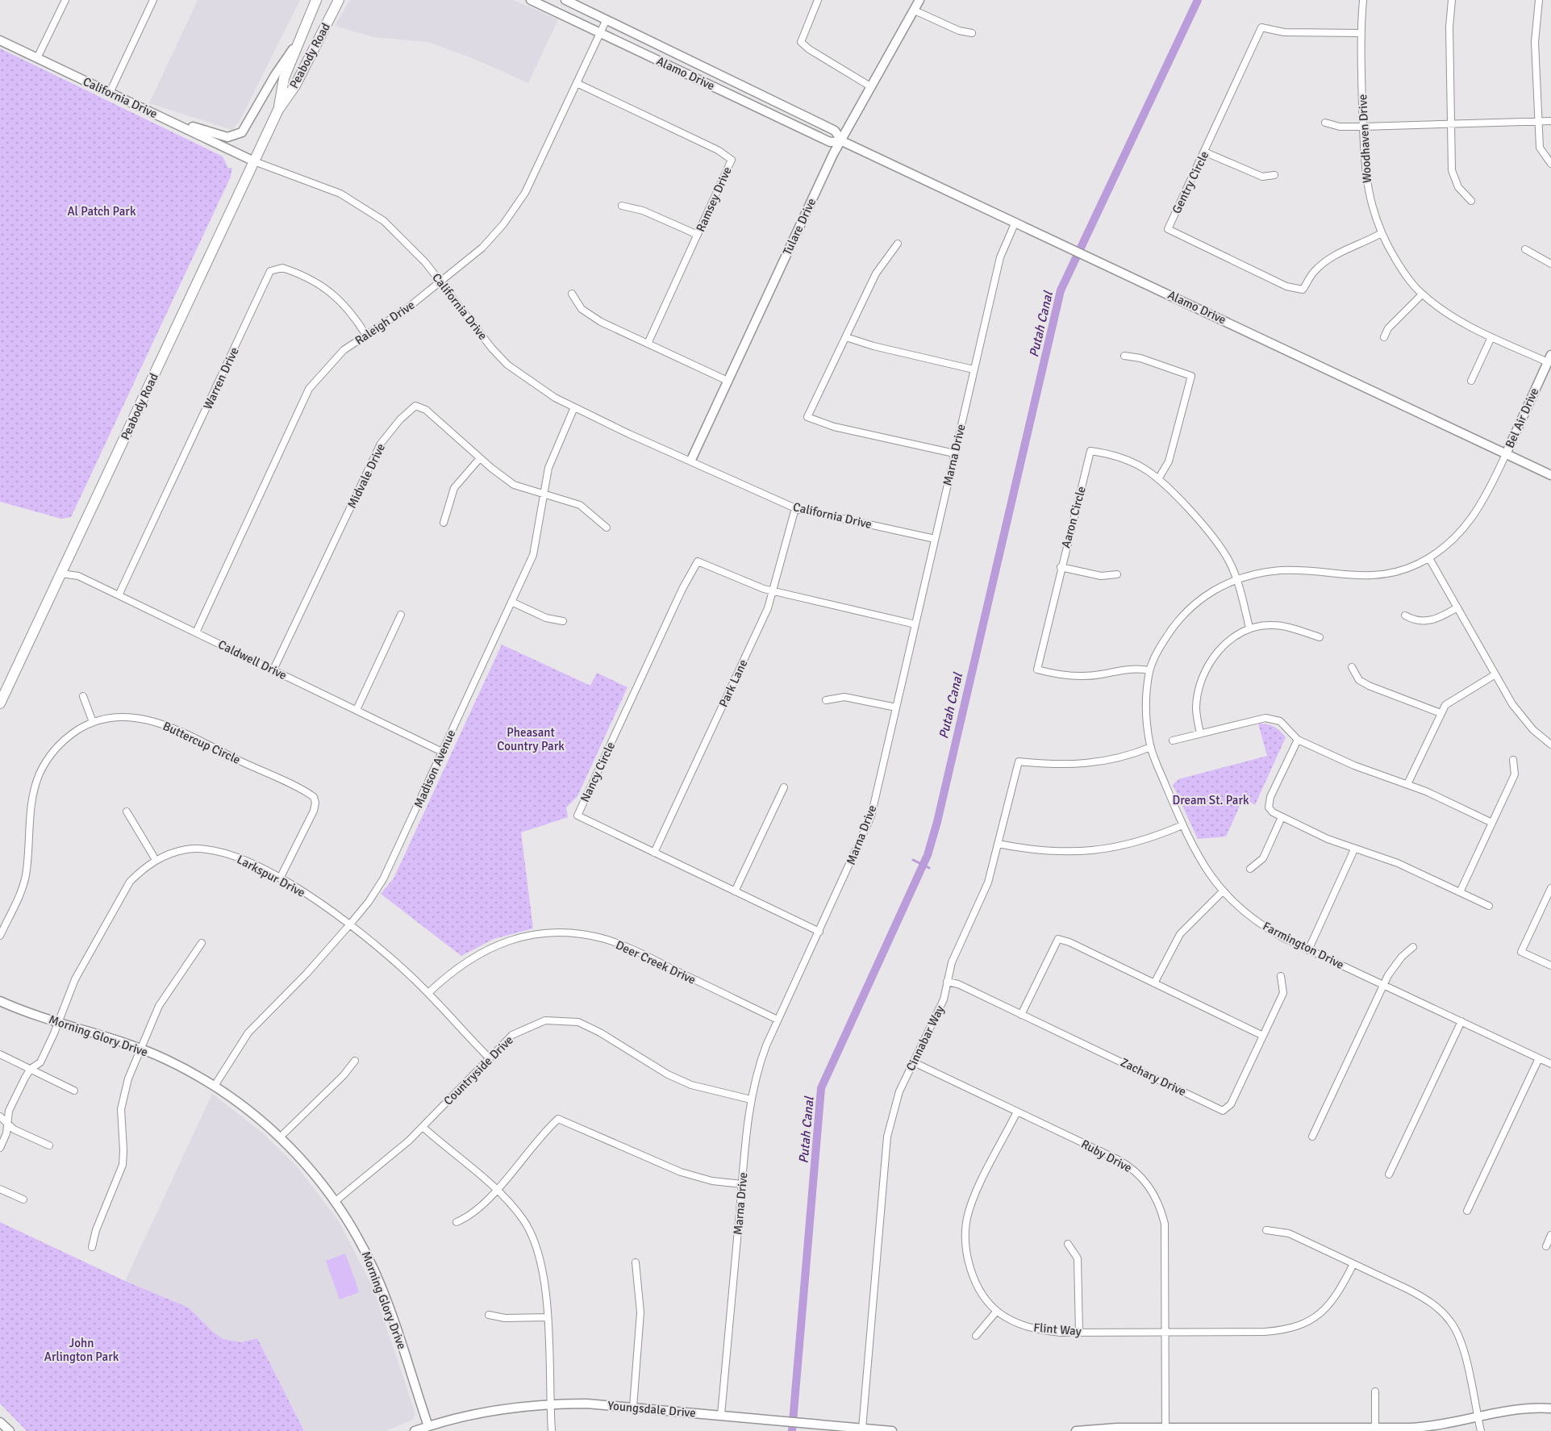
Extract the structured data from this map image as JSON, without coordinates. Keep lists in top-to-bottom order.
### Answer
{
  "streets": {
    "main road": ["Peabody Road"],
    "street": [
      "Alamo Drive",
      "California Drive",
      "Woodhaven Drive",
      "Gentry Circle",
      "Ramsey Drive",
      "Tulare Drive",
      "Raleigh Drive",
      "Warren Drive",
      "Bel Air Drive",
      "Marna Drive",
      "Midvale Drive",
      "Aaron Circle",
      "Caldwell Drive",
      "Park Lane",
      "Buttercup Circle",
      "Madison Avenue",
      "Nancy Circle",
      "Larkspur Drive",
      "Farmington Drive",
      "Deer Creek Drive",
      "Morning Glory Drive",
      "Cinnabar Way",
      "Countryside Drive",
      "Zachary Drive",
      "Ruby Drive",
      "Flint Way",
      "Youngsdale Drive"
    ]
  },
  "crossings": [
    ["Peabody Road", "California Drive"],
    ["Peabody Road", "Caldwell Drive"],
    ["Alamo Drive", "Tulare Drive"],
    ["Alamo Drive", "Raleigh Drive"],
    ["Alamo Drive", "Bel Air Drive"],
    ["Alamo Drive", "Marna Drive"],
    ["Alamo Drive", "Farmington Drive"],
    ["California Drive", "Tulare Drive"],
    ["California Drive", "Raleigh Drive"],
    ["California Drive", "Marna Drive"],
    ["California Drive", "Park Lane"],
    ["California Drive", "Madison Avenue"],
    ["Woodhaven Drive", "Gentry Circle"],
    ["Woodhaven Drive", "Bel Air Drive"],
    ["Ramsey Drive", "Raleigh Drive"],
    ["Raleigh Drive", "Warren Drive"],
    ["Raleigh Drive", "Caldwell Drive"],
    ["Warren Drive", "Caldwell Drive"],
    ["Bel Air Drive", "Farmington Drive"],
    ["Marna Drive", "Nancy Circle"],
    ["Marna Drive", "Deer Creek Drive"],
    ["Marna Drive", "Countryside Drive"],
    ["Marna Drive", "Youngsdale Drive"],
    ["Midvale Drive", "Caldwell Drive"],
    ["Midvale Drive", "Madison Avenue"],
    ["Aaron Circle", "Farmington Drive"],
    ["Caldwell Drive", "Madison Avenue"],
    ["Park Lane", "Nancy Circle"],
    ["Buttercup Circle", "Larkspur Drive"],
    ["Madison Avenue", "Larkspur Drive"],
    ["Madison Avenue", "Morning Glory Drive"],
    ["Larkspur Drive", "Deer Creek Drive"],
    ["Larkspur Drive", "Morning Glory Drive"],
    ["Larkspur Drive", "Countryside Drive"],
    ["Farmington Drive", "Cinnabar Way"],
    ["Morning Glory Drive", "Countryside Drive"],
    ["Morning Glory Drive", "Youngsdale Drive"],
    ["Cinnabar Way", "Zachary Drive"],
    ["Cinnabar Way", "Ruby Drive"],
    ["Cinnabar Way", "Youngsdale Drive"],
    ["Ruby Drive", "Flint Way"]
  ],
  "water": ["Putah Canal"],
  "parks": [
    "Al Patch Park",
    "Pheasant Country Park",
    "Dream St. Park",
    "John Arlington Park"
  ]
}
